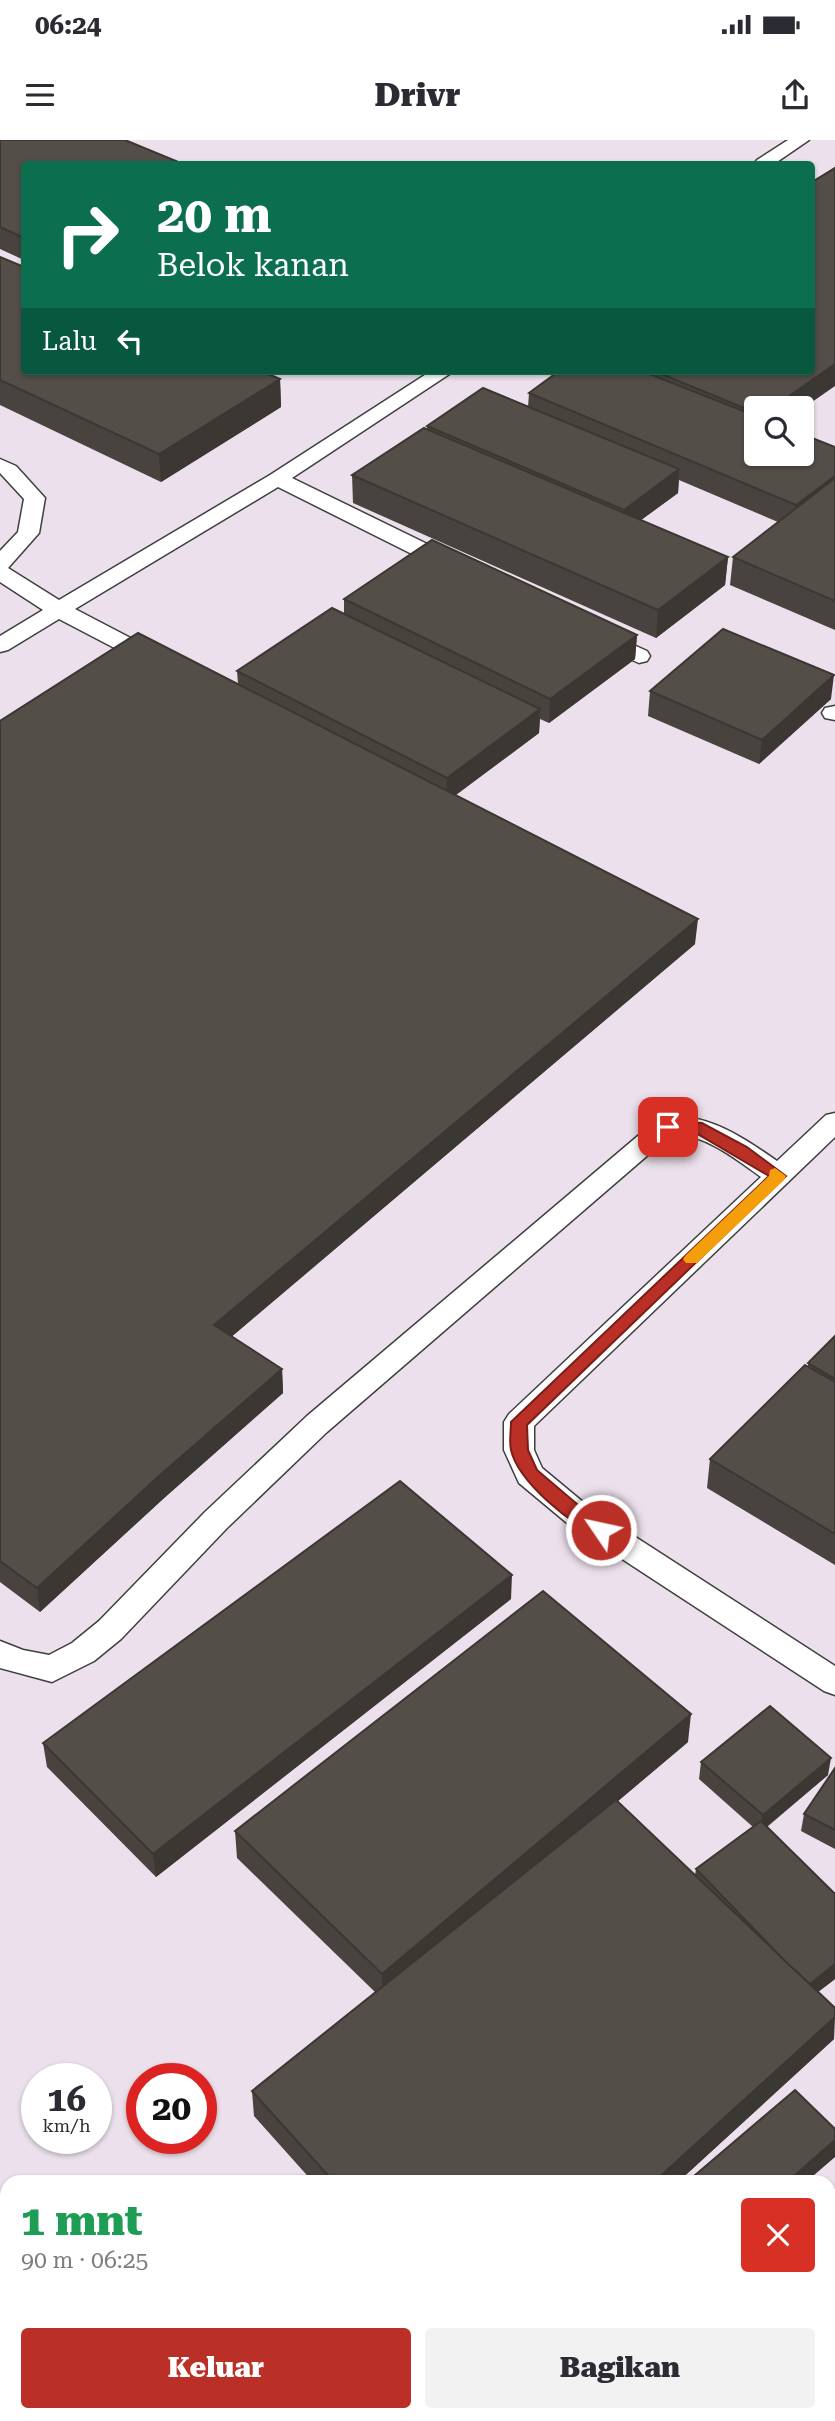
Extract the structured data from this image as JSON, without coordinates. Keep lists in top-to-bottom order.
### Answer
{
  "page": {
    "status": "06:24",
    "header": "Drivr",
    "turn": ["20 m", "Belok kanan"],
    "then": "Lalu",
    "speed": "16 km/h",
    "limit": "20",
    "heading": ["1 mnt", "90 m · 06:25"],
    "buttons": ["Keluar", "Bagikan"]
  }
}
